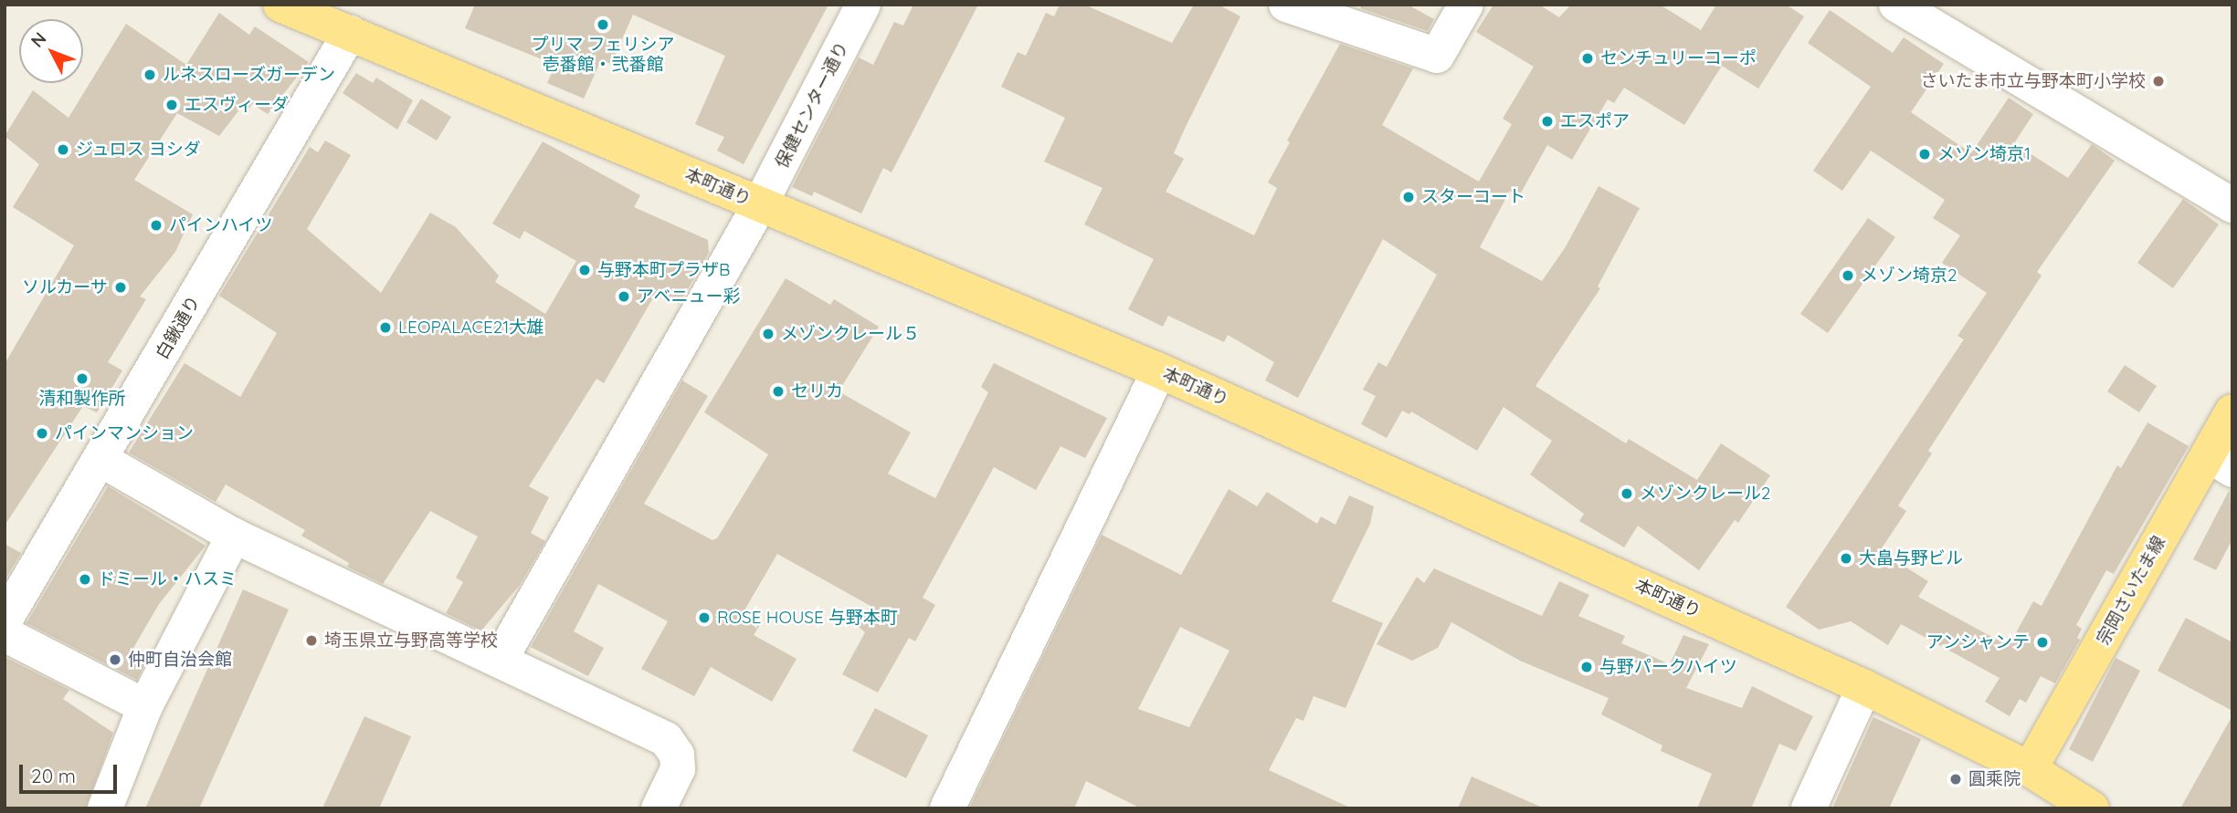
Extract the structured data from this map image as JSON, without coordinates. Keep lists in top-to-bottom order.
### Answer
{
  "streets": {
    "main road": ["本町通り", "宗岡さいたま線"],
    "street": ["保健センター通り", "白鍬通り"]
  },
  "crossings": [
    ["保健センター通り", "本町通り"],
    ["本町通り", "白鍬通り"],
    ["本町通り", "宗岡さいたま線"]
  ],
  "places": [
    "プリマ フェリシア 壱番館・弐番館",
    "センチュリーコーポ",
    "ルネスローズガーデン",
    "さいたま市立与野本町小学校",
    "エスヴィーダ",
    "エスポア",
    "ジュロス ヨシダ",
    "メゾン埼京1",
    "スターコート",
    "パインハイツ",
    "与野本町プラザB",
    "メゾン埼京2",
    "ソルカーサ",
    "アベニュー彩",
    "LEOPALACE21大雄",
    "メゾンクレール５",
    "清和製作所",
    "セリカ",
    "パインマンション",
    "メゾンクレール2",
    "大畠与野ビル",
    "ドミール・ハスミ",
    "ROSE HOUSE 与野本町",
    "埼玉県立与野高等学校",
    "アンシャンテ",
    "仲町自治会館",
    "与野パークハイツ",
    "圓乘院"
  ],
  "scale_bar": "20 m",
  "north": "top left"
}
